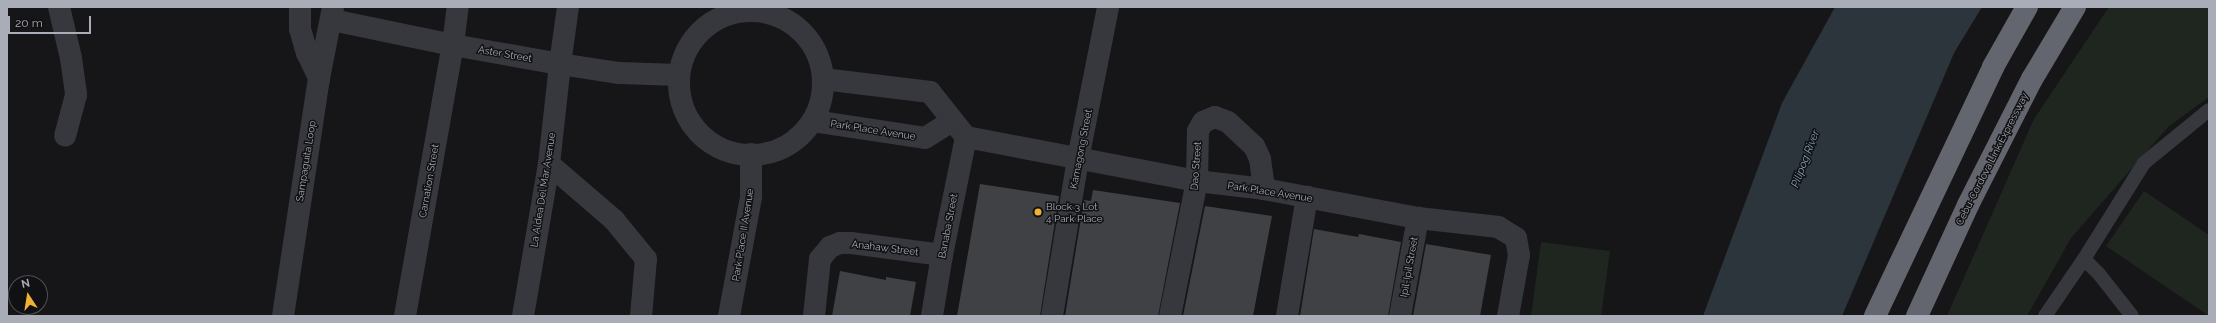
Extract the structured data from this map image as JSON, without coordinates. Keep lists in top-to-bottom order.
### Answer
{
  "streets": {
    "highway": ["Cebu-Cordova Link Expressway"],
    "street": [
      "Aster Street",
      "Park Place Avenue",
      "Kamagong Street",
      "Sampaguita Loop",
      "Dao Street",
      "Carnation Street",
      "La Aldea Del Mar Avenue",
      "Banaba Street",
      "Park Place II Avenue",
      "Anahaw Street",
      "Ipil-Ipil Street"
    ]
  },
  "crossings": [
    ["Aster Street", "Sampaguita Loop"],
    ["Aster Street", "Carnation Street"],
    ["Aster Street", "La Aldea Del Mar Avenue"],
    ["Park Place Avenue", "Kamagong Street"],
    ["Park Place Avenue", "Dao Street"],
    ["Park Place Avenue", "Banaba Street"],
    ["Park Place Avenue", "Ipil-Ipil Street"],
    ["Banaba Street", "Anahaw Street"]
  ],
  "water": ["Pilipog River"],
  "places": ["Block 3 Lot 4 Park Place"],
  "scale_bar": "20 m",
  "north": "top"
}
